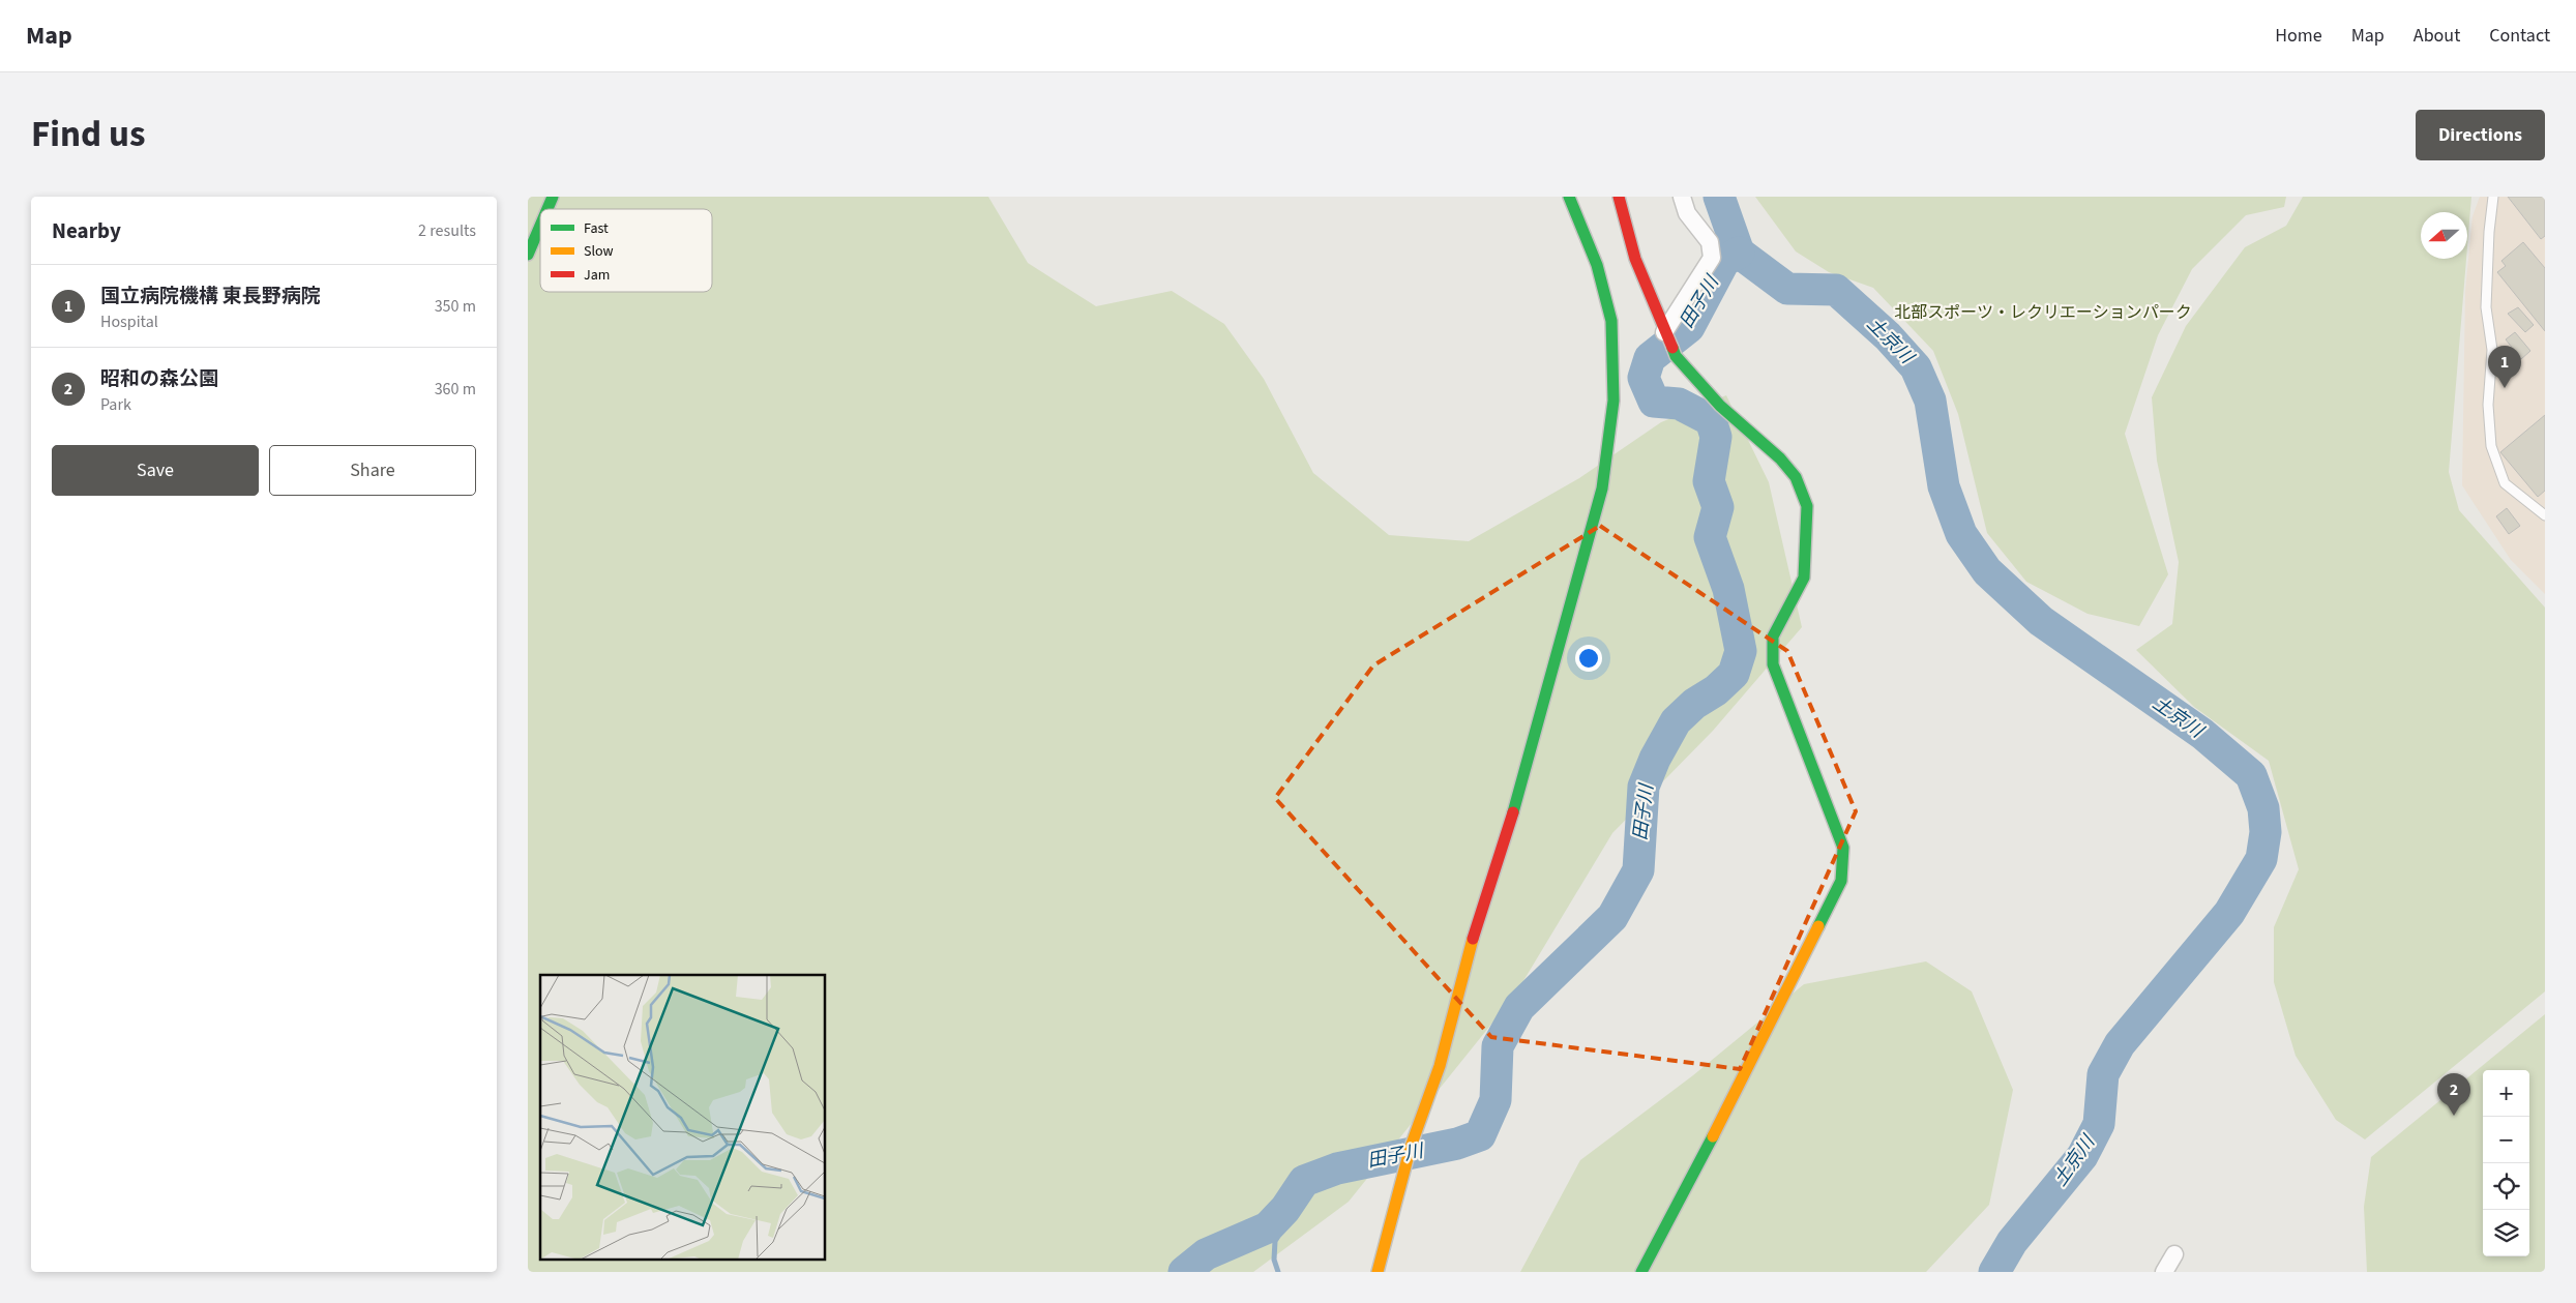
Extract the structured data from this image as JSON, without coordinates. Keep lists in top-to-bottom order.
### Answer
{
  "water": ["田子川", "土京川"],
  "parks": ["北部スポーツ・レクリエーションパーク"],
  "legend": ["Fast", "Slow", "Jam"],
  "north": "left",
  "page": {
    "header": "Map",
    "nav": [
      "Home",
      "Map",
      "About",
      "Contact"
    ],
    "title": "Find us",
    "buttons": [
      "Directions",
      ["Save", "Share"]
    ],
    "heading": ["Nearby", "2 results"],
    "list": [
      {
        "mark": "1",
        "name": "国立病院機構 東長野病院",
        "note": "Hospital",
        "value": "350 m"
      },
      {
        "mark": "2",
        "name": "昭和の森公園",
        "note": "Park",
        "value": "360 m"
      }
    ],
    "pins": ["1", "2"],
    "map_buttons": ["+", "−"]
  }
}
